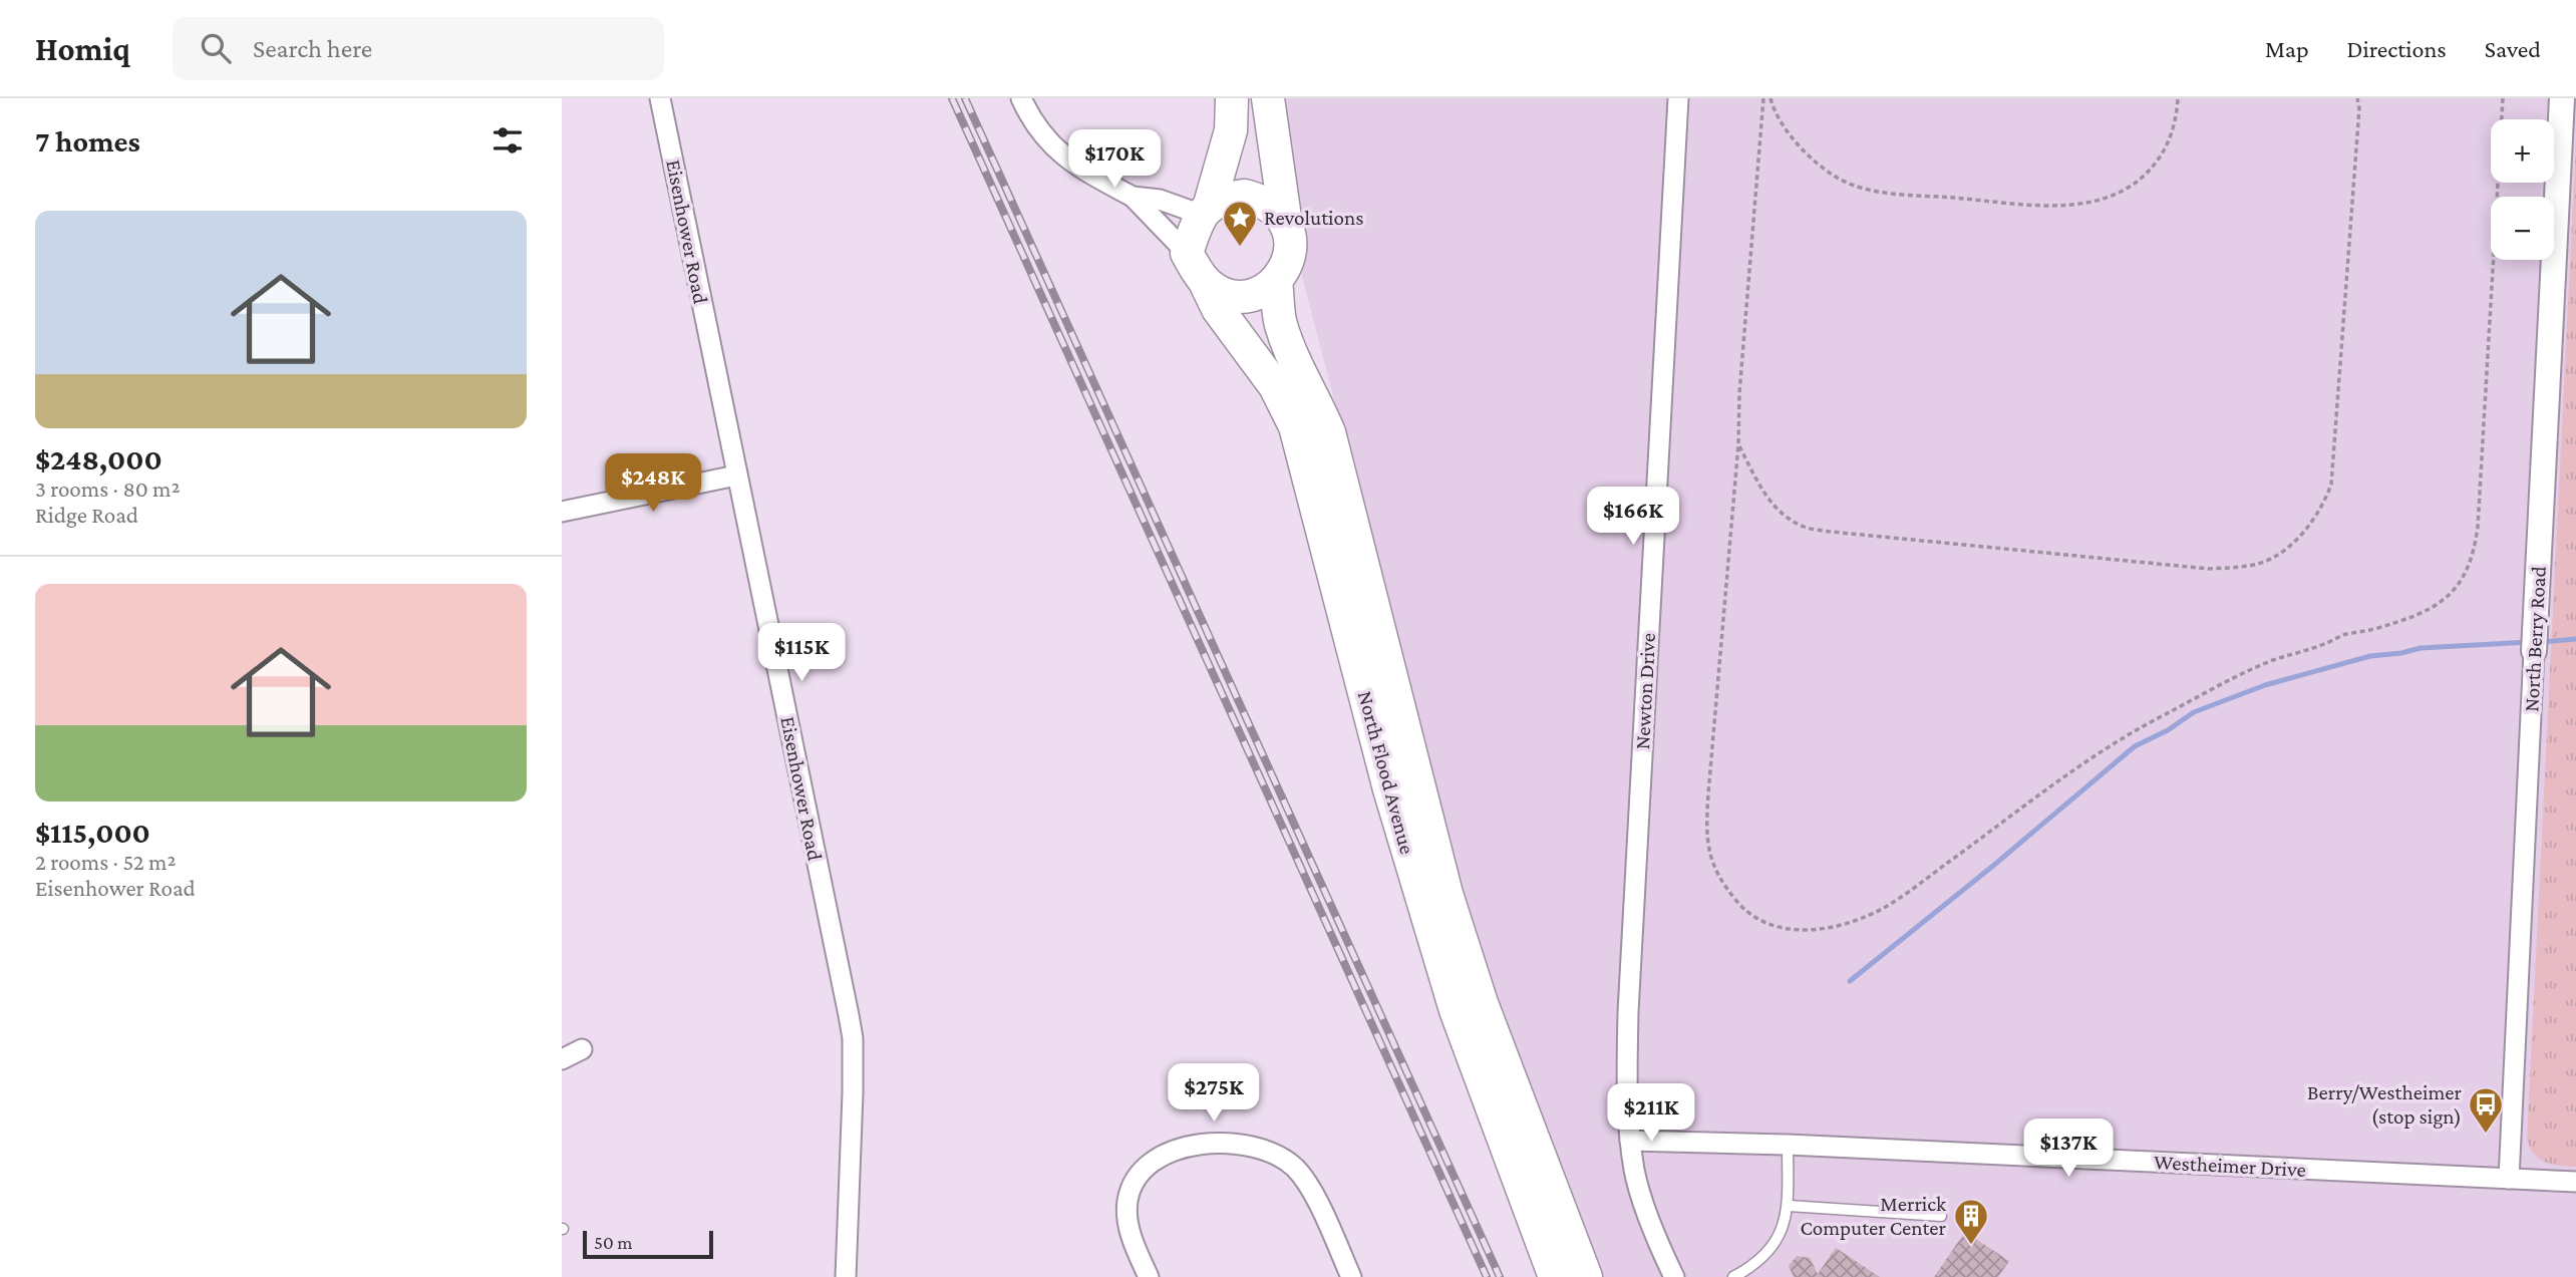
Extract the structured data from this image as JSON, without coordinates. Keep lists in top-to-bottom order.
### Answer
{
  "streets": {
    "main road": ["North Flood Avenue"],
    "street": [
      "Eisenhower Road",
      "North Berry Road",
      "Newton Drive",
      "Westheimer Drive"
    ]
  },
  "crossings": [
    ["North Berry Road", "Westheimer Drive"],
    ["Newton Drive", "Westheimer Drive"]
  ],
  "places": {
    "place": ["Revolutions"],
    "bus stop": ["Berry/Westheimer (stop sign)"],
    "building": ["Merrick Computer Center"]
  },
  "scale_bar": "50 m",
  "page": {
    "header": "Homiq",
    "search": "Search here",
    "nav": ["Map", "Directions", "Saved"],
    "heading": "7 homes",
    "map_buttons": ["+", "−"],
    "price": [
      "$170K",
      "$248K",
      "$166K",
      "$115K",
      "$275K",
      "$211K",
      "$137K"
    ],
    "list": [
      {
        "name": "$248,000",
        "note": "3 rooms · 80 m² · Ridge Road"
      },
      {
        "name": "$115,000",
        "note": "2 rooms · 52 m² · Eisenhower Road"
      }
    ],
    "scale": "50 m"
  }
}
